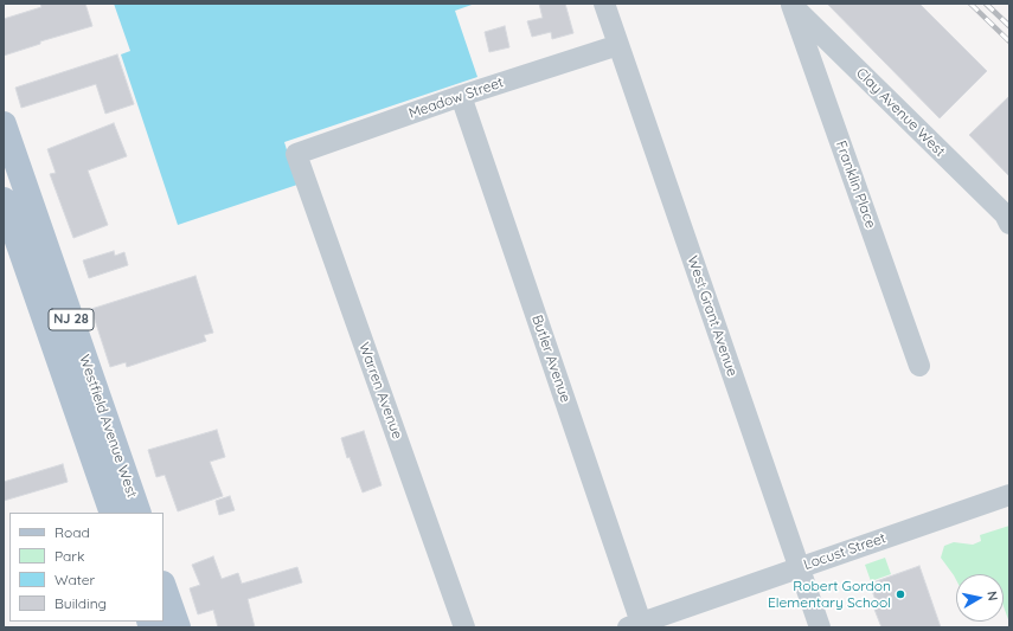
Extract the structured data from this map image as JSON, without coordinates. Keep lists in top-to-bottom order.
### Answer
{
  "streets": {
    "main road": ["NJ 28", "Westfield Avenue West"],
    "street": [
      "Meadow Street",
      "Clay Avenue West",
      "Franklin Place",
      "West Grant Avenue",
      "Butler Avenue",
      "Warren Avenue",
      "Locust Street"
    ]
  },
  "crossings": [
    ["Meadow Street", "West Grant Avenue"],
    ["Meadow Street", "Butler Avenue"],
    ["Meadow Street", "Warren Avenue"],
    ["Clay Avenue West", "Franklin Place"],
    ["West Grant Avenue", "Locust Street"],
    ["Butler Avenue", "Locust Street"]
  ],
  "places": ["Robert Gordon Elementary School"],
  "legend": [
    "Road",
    "Park",
    "Water",
    "Building"
  ],
  "north": "right"
}
